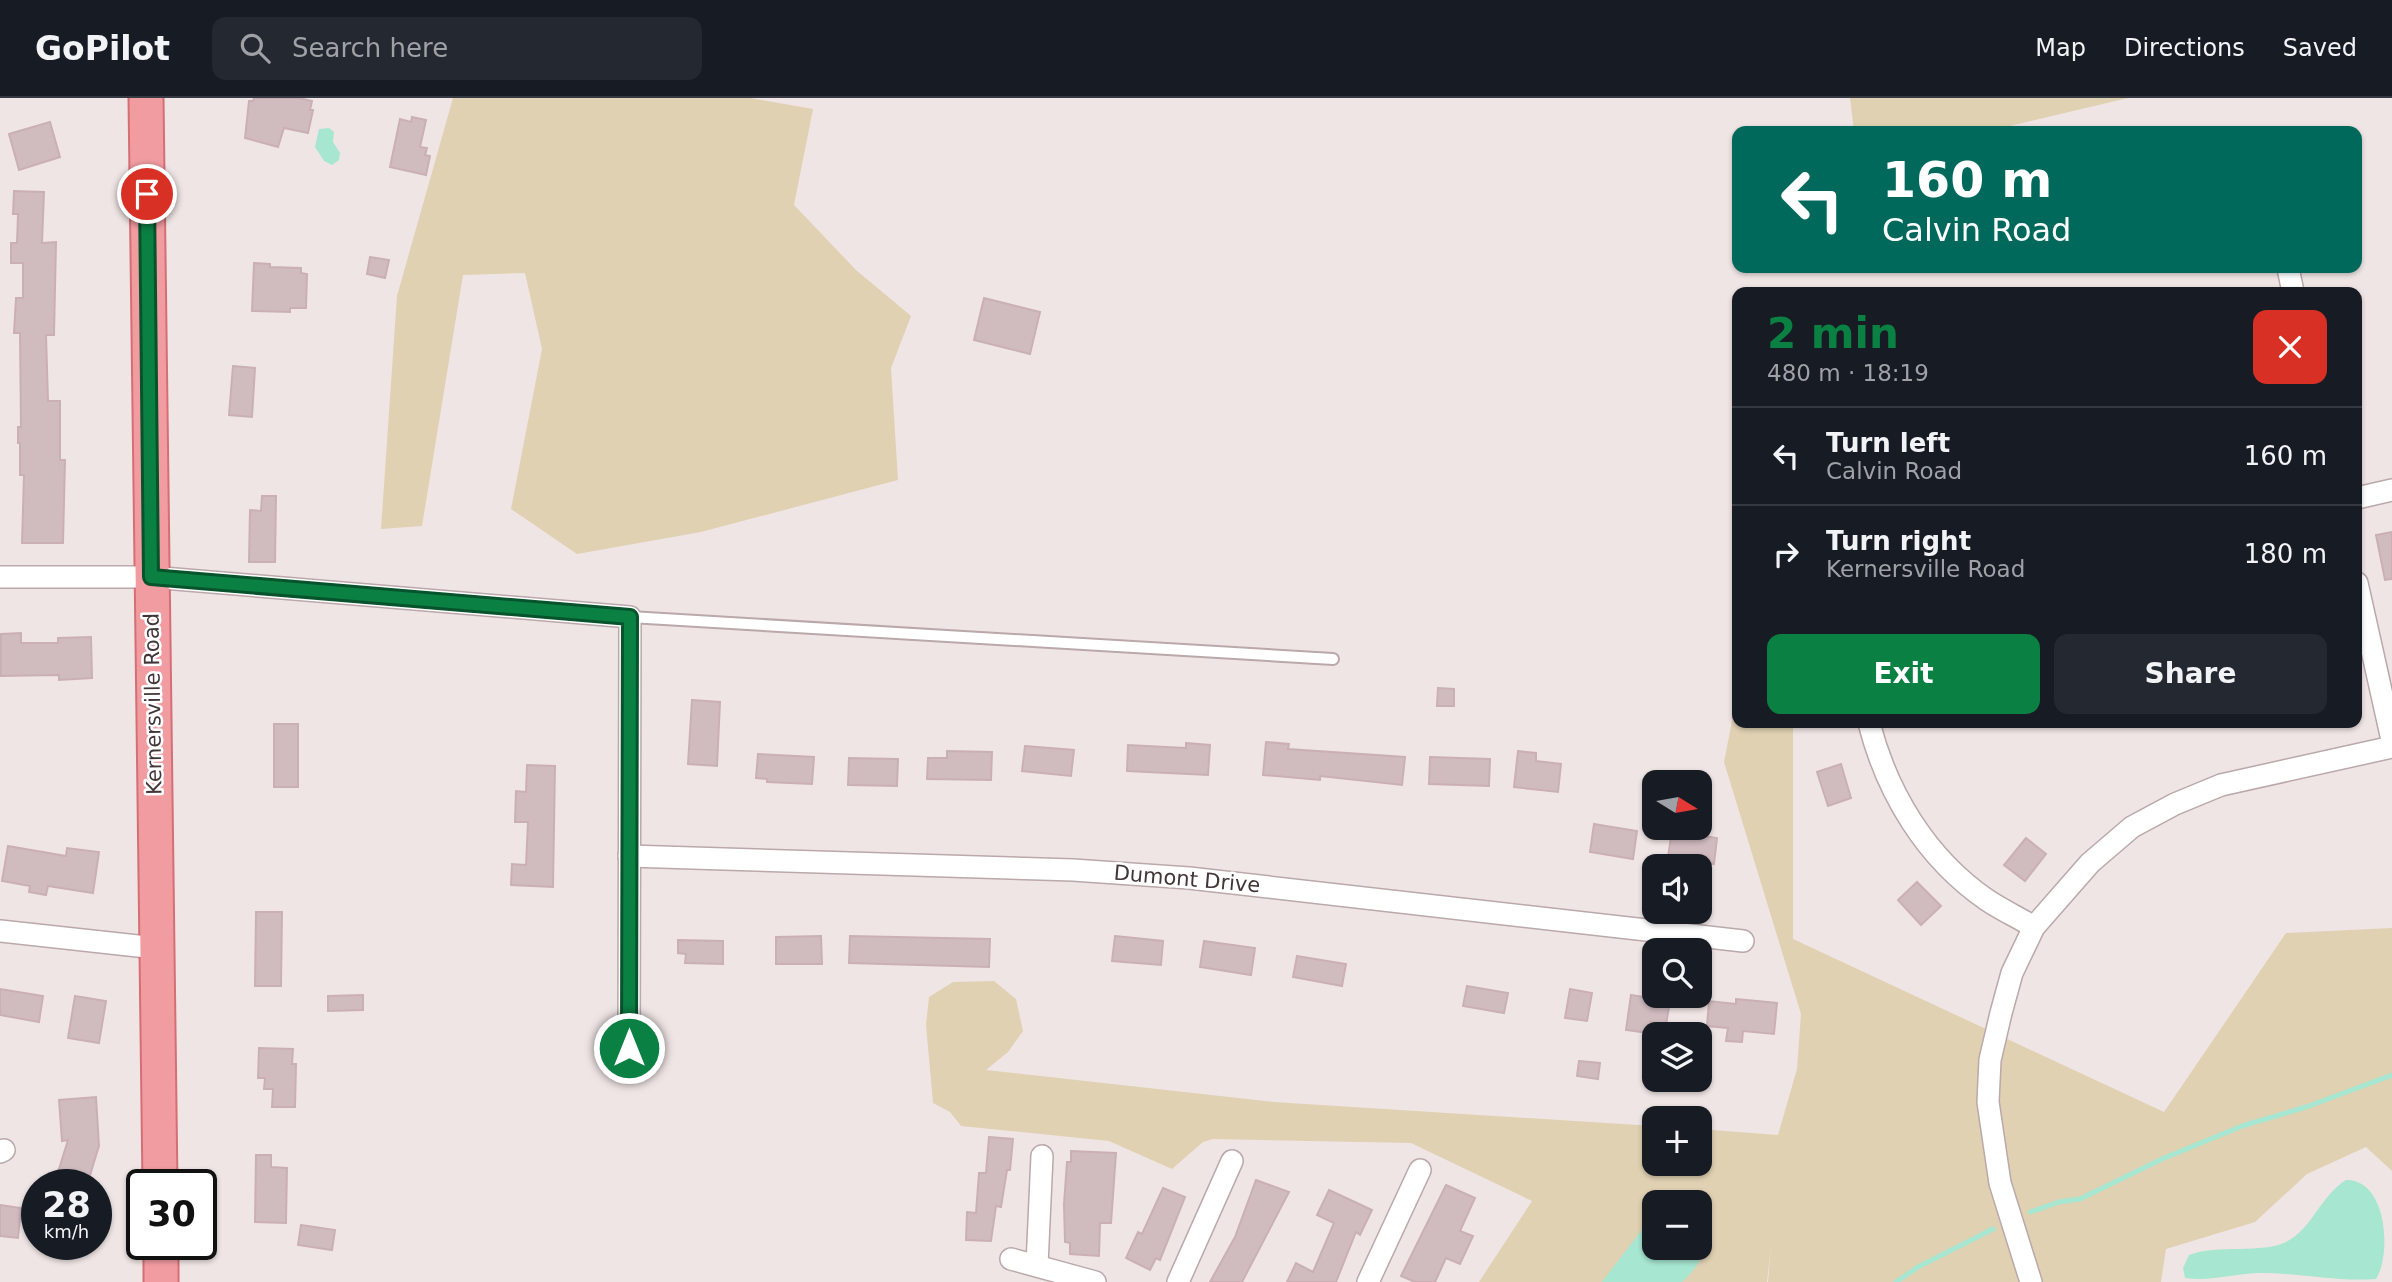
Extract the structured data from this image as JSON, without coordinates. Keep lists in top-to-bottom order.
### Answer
{
  "streets": {
    "main road": ["Kernersville Road"],
    "street": ["Dumont Drive"]
  },
  "north": "right",
  "page": {
    "header": "GoPilot",
    "search": "Search here",
    "nav": ["Map", "Directions", "Saved"],
    "turn": ["160 m", "Calvin Road"],
    "heading": ["2 min", "480 m · 18:19"],
    "list": [
      {
        "name": "Turn left",
        "note": "Calvin Road",
        "value": "160 m"
      },
      {
        "name": "Turn right",
        "note": "Kernersville Road",
        "value": "180 m"
      }
    ],
    "buttons": ["Exit", "Share"],
    "map_buttons": ["+", "−"],
    "speed": "28 km/h",
    "limit": "30"
  }
}
